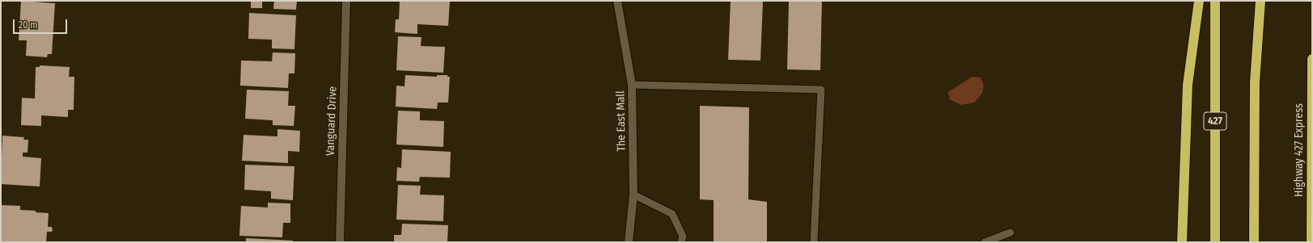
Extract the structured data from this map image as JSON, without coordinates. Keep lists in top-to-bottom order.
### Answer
{
  "streets": {
    "highway": ["427", "Highway 427 Express"],
    "main road": ["Vanguard Drive", "The East Mall"]
  },
  "scale_bar": "20 m"
}
